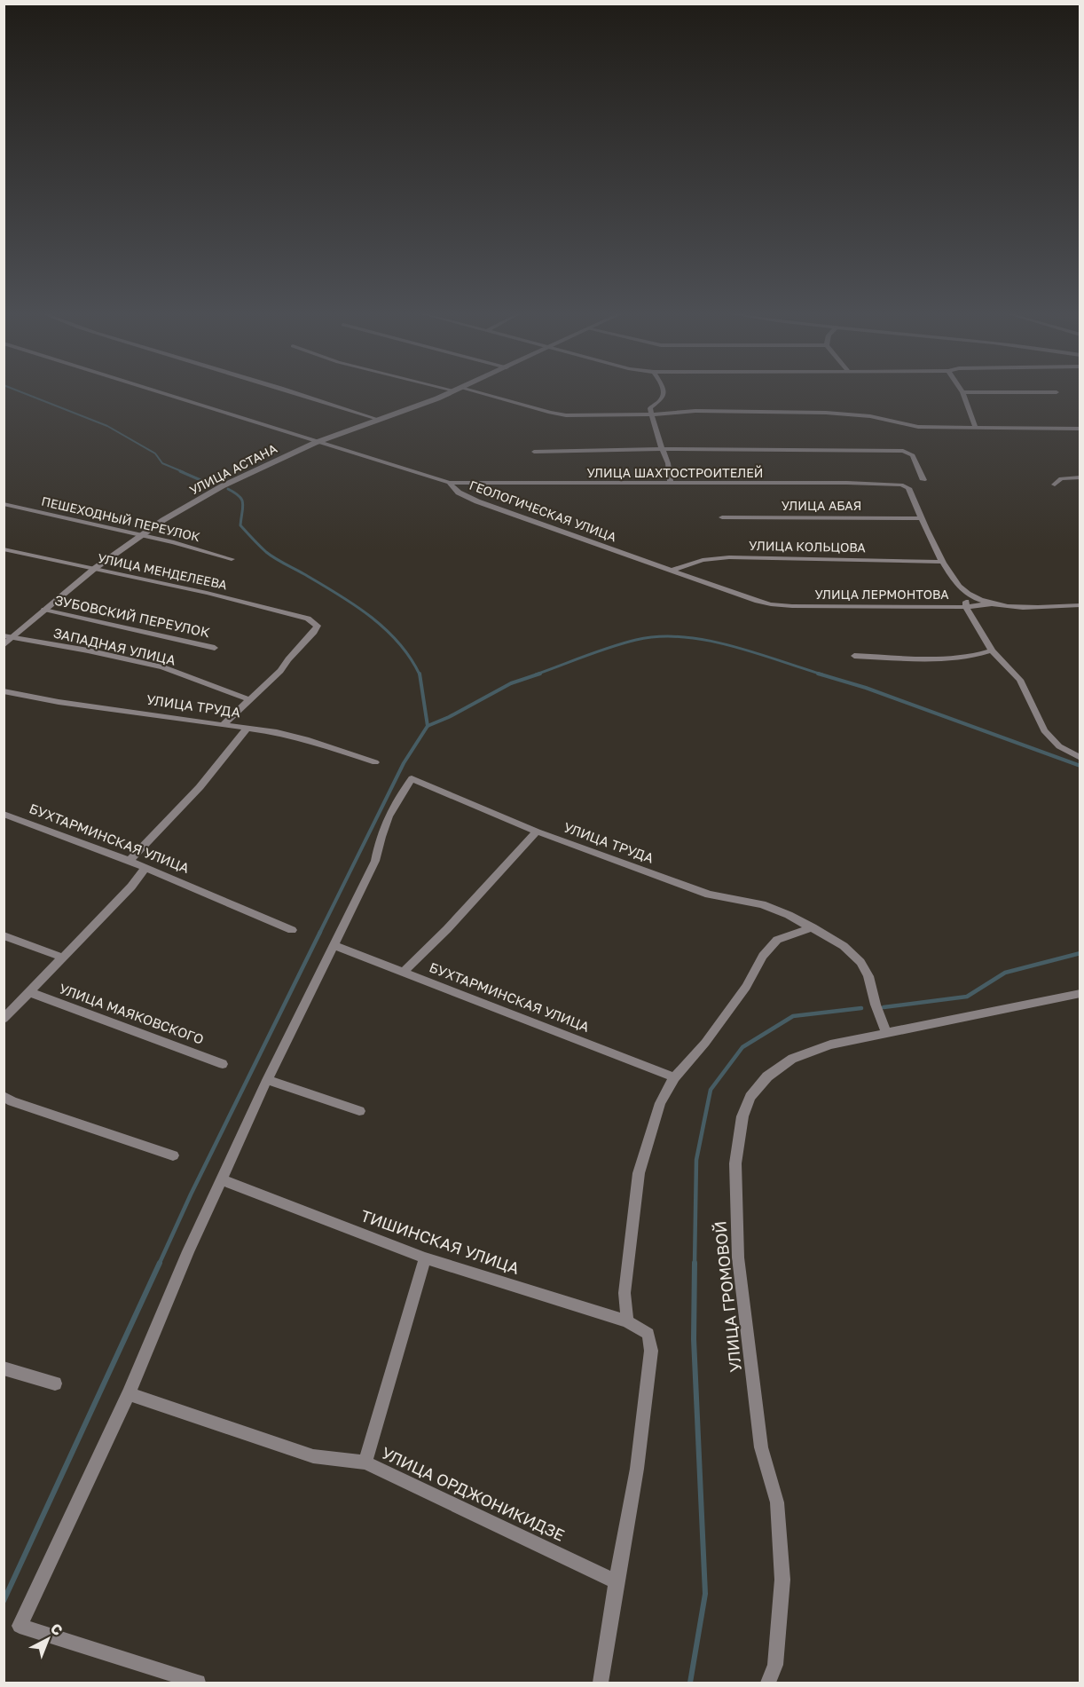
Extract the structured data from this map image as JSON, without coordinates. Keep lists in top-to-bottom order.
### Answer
{
  "streets": {
    "street": [
      "УЛИЦА АСТАНА",
      "УЛИЦА ШАХТОСТРОИТЕЛЕЙ",
      "УЛИЦА АБАЯ",
      "ГЕОЛОГИЧЕСКАЯ УЛИЦА",
      "ПЕШЕХОДНЫЙ ПЕРЕУЛОК",
      "УЛИЦА КОЛЬЦОВА",
      "УЛИЦА МЕНДЕЛЕЕВА",
      "УЛИЦА ЛЕРМОНТОВА",
      "ЗУБОВСКИЙ ПЕРЕУЛОК",
      "ЗАПАДНАЯ УЛИЦА",
      "УЛИЦА ТРУДА",
      "БУХТАРМИНСКАЯ УЛИЦА",
      "УЛИЦА МАЯКОВСКОГО",
      "ТИШИНСКАЯ УЛИЦА",
      "УЛИЦА ГРОМОВОЙ",
      "УЛИЦА ОРДЖОНИКИДЗЕ"
    ]
  },
  "crossings": [
    ["УЛИЦА АСТАНА", "ГЕОЛОГИЧЕСКАЯ УЛИЦА"],
    ["УЛИЦА АСТАНА", "ПЕШЕХОДНЫЙ ПЕРЕУЛОК"],
    ["УЛИЦА АСТАНА", "УЛИЦА МЕНДЕЛЕЕВА"],
    ["УЛИЦА АСТАНА", "ЗУБОВСКИЙ ПЕРЕУЛОК"],
    ["УЛИЦА АСТАНА", "ЗАПАДНАЯ УЛИЦА"],
    ["УЛИЦА ШАХТОСТРОИТЕЛЕЙ", "УЛИЦА АБАЯ"],
    ["УЛИЦА ШАХТОСТРОИТЕЛЕЙ", "ГЕОЛОГИЧЕСКАЯ УЛИЦА"],
    ["ГЕОЛОГИЧЕСКАЯ УЛИЦА", "УЛИЦА КОЛЬЦОВА"],
    ["ГЕОЛОГИЧЕСКАЯ УЛИЦА", "УЛИЦА ЛЕРМОНТОВА"],
    ["УЛИЦА МЕНДЕЛЕЕВА", "ЗАПАДНАЯ УЛИЦА"],
    ["УЛИЦА ТРУДА", "БУХТАРМИНСКАЯ УЛИЦА"],
    ["УЛИЦА ТРУДА", "УЛИЦА ГРОМОВОЙ"],
    ["ТИШИНСКАЯ УЛИЦА", "УЛИЦА ОРДЖОНИКИДЗЕ"]
  ],
  "north": "top right"
}
